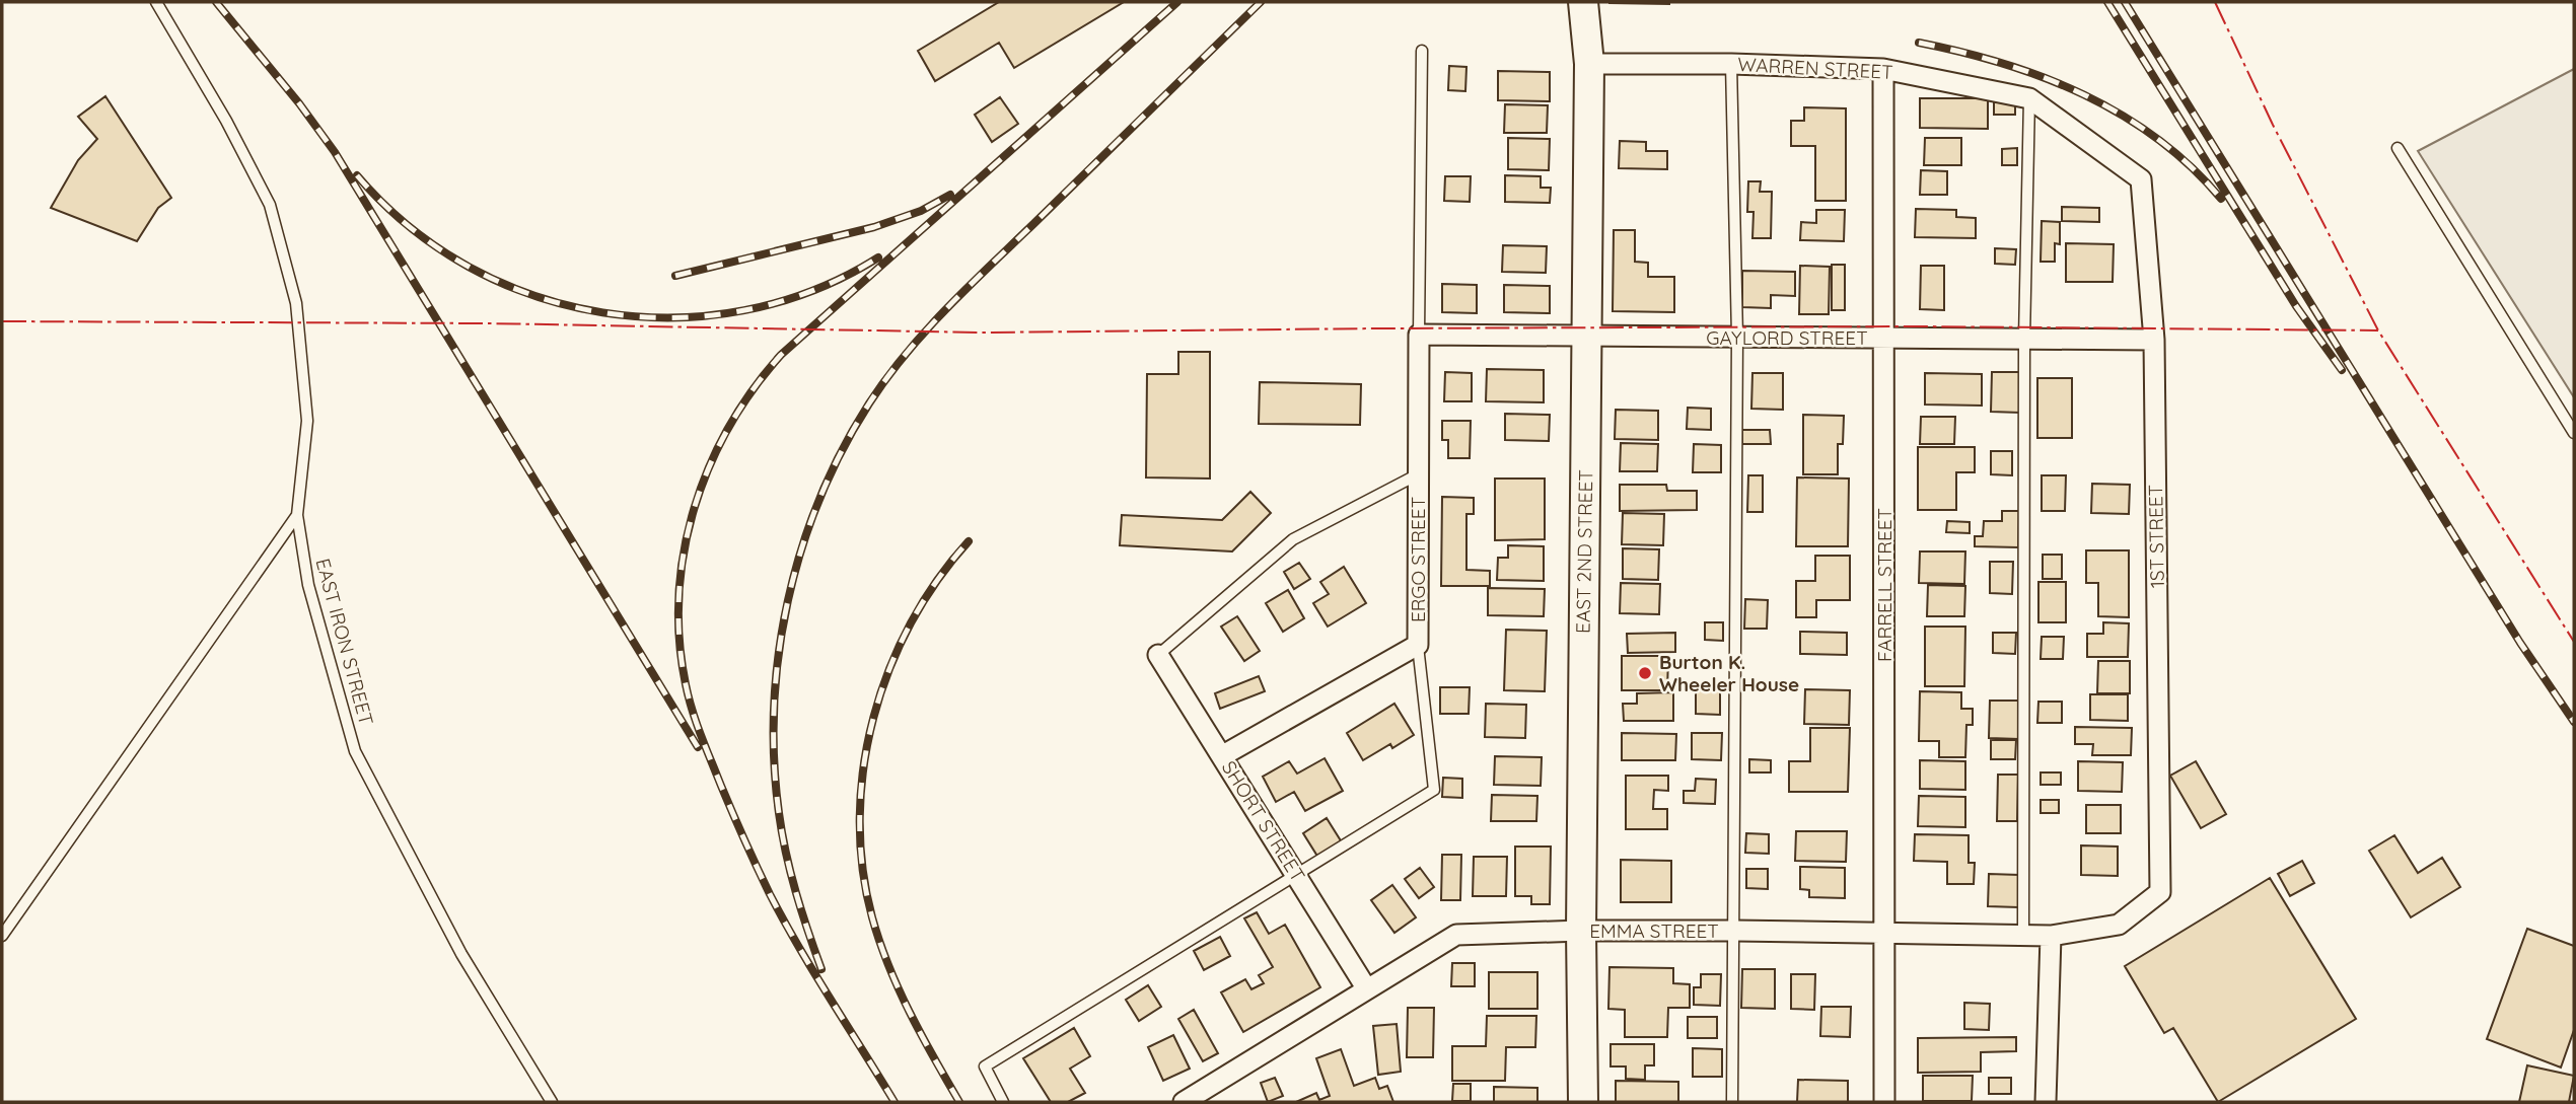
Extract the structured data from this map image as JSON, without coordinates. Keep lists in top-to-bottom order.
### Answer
{
  "streets": {
    "street": [
      "WARREN STREET",
      "GAYLORD STREET",
      "1ST STREET",
      "EAST 2ND STREET",
      "ERGO STREET",
      "FARRELL STREET",
      "SHORT STREET",
      "EMMA STREET"
    ],
    "lane": ["EAST IRON STREET"]
  },
  "crossings": [
    ["WARREN STREET", "1ST STREET"],
    ["WARREN STREET", "EAST 2ND STREET"],
    ["WARREN STREET", "FARRELL STREET"],
    ["GAYLORD STREET", "1ST STREET"],
    ["GAYLORD STREET", "EAST 2ND STREET"],
    ["GAYLORD STREET", "ERGO STREET"],
    ["GAYLORD STREET", "FARRELL STREET"],
    ["1ST STREET", "EMMA STREET"],
    ["EAST 2ND STREET", "EMMA STREET"],
    ["ERGO STREET", "SHORT STREET"],
    ["FARRELL STREET", "EMMA STREET"],
    ["SHORT STREET", "EMMA STREET"]
  ],
  "places": ["Burton K. Wheeler House"]
}
